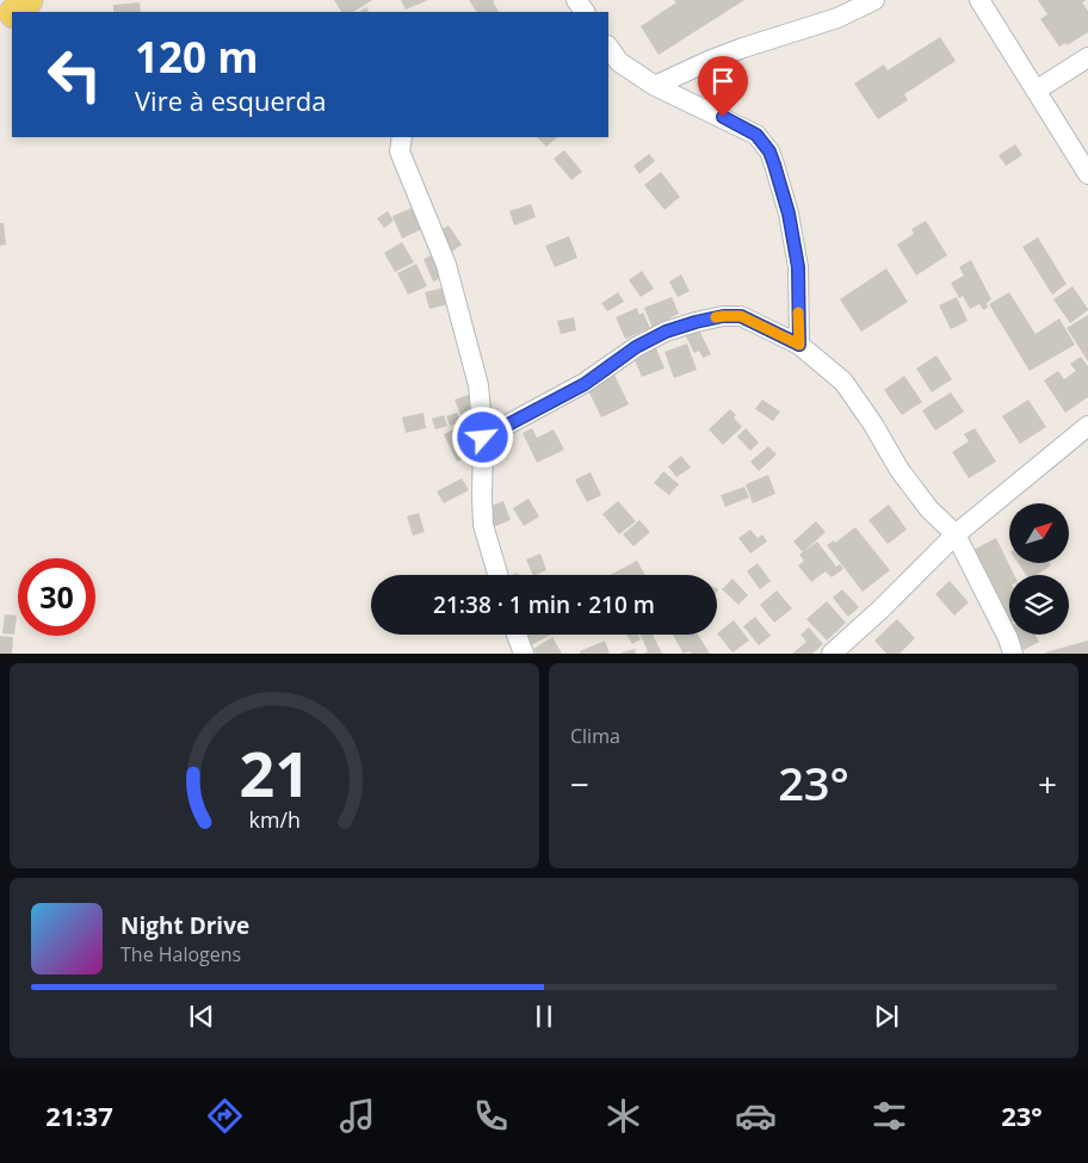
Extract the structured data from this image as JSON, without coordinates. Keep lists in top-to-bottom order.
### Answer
{
  "north": "top right",
  "page": {
    "turn": ["120 m", "Vire à esquerda"],
    "limit": "30",
    "trip": "21:38 · 1 min · 210 m",
    "tile": "Clima",
    "heat": ["−", "23°", "+"],
    "song": ["Night Drive", "The Halogens"],
    "tabs": ["21:37", "23°"],
    "gauge": ["21", "km/h"]
  }
}
